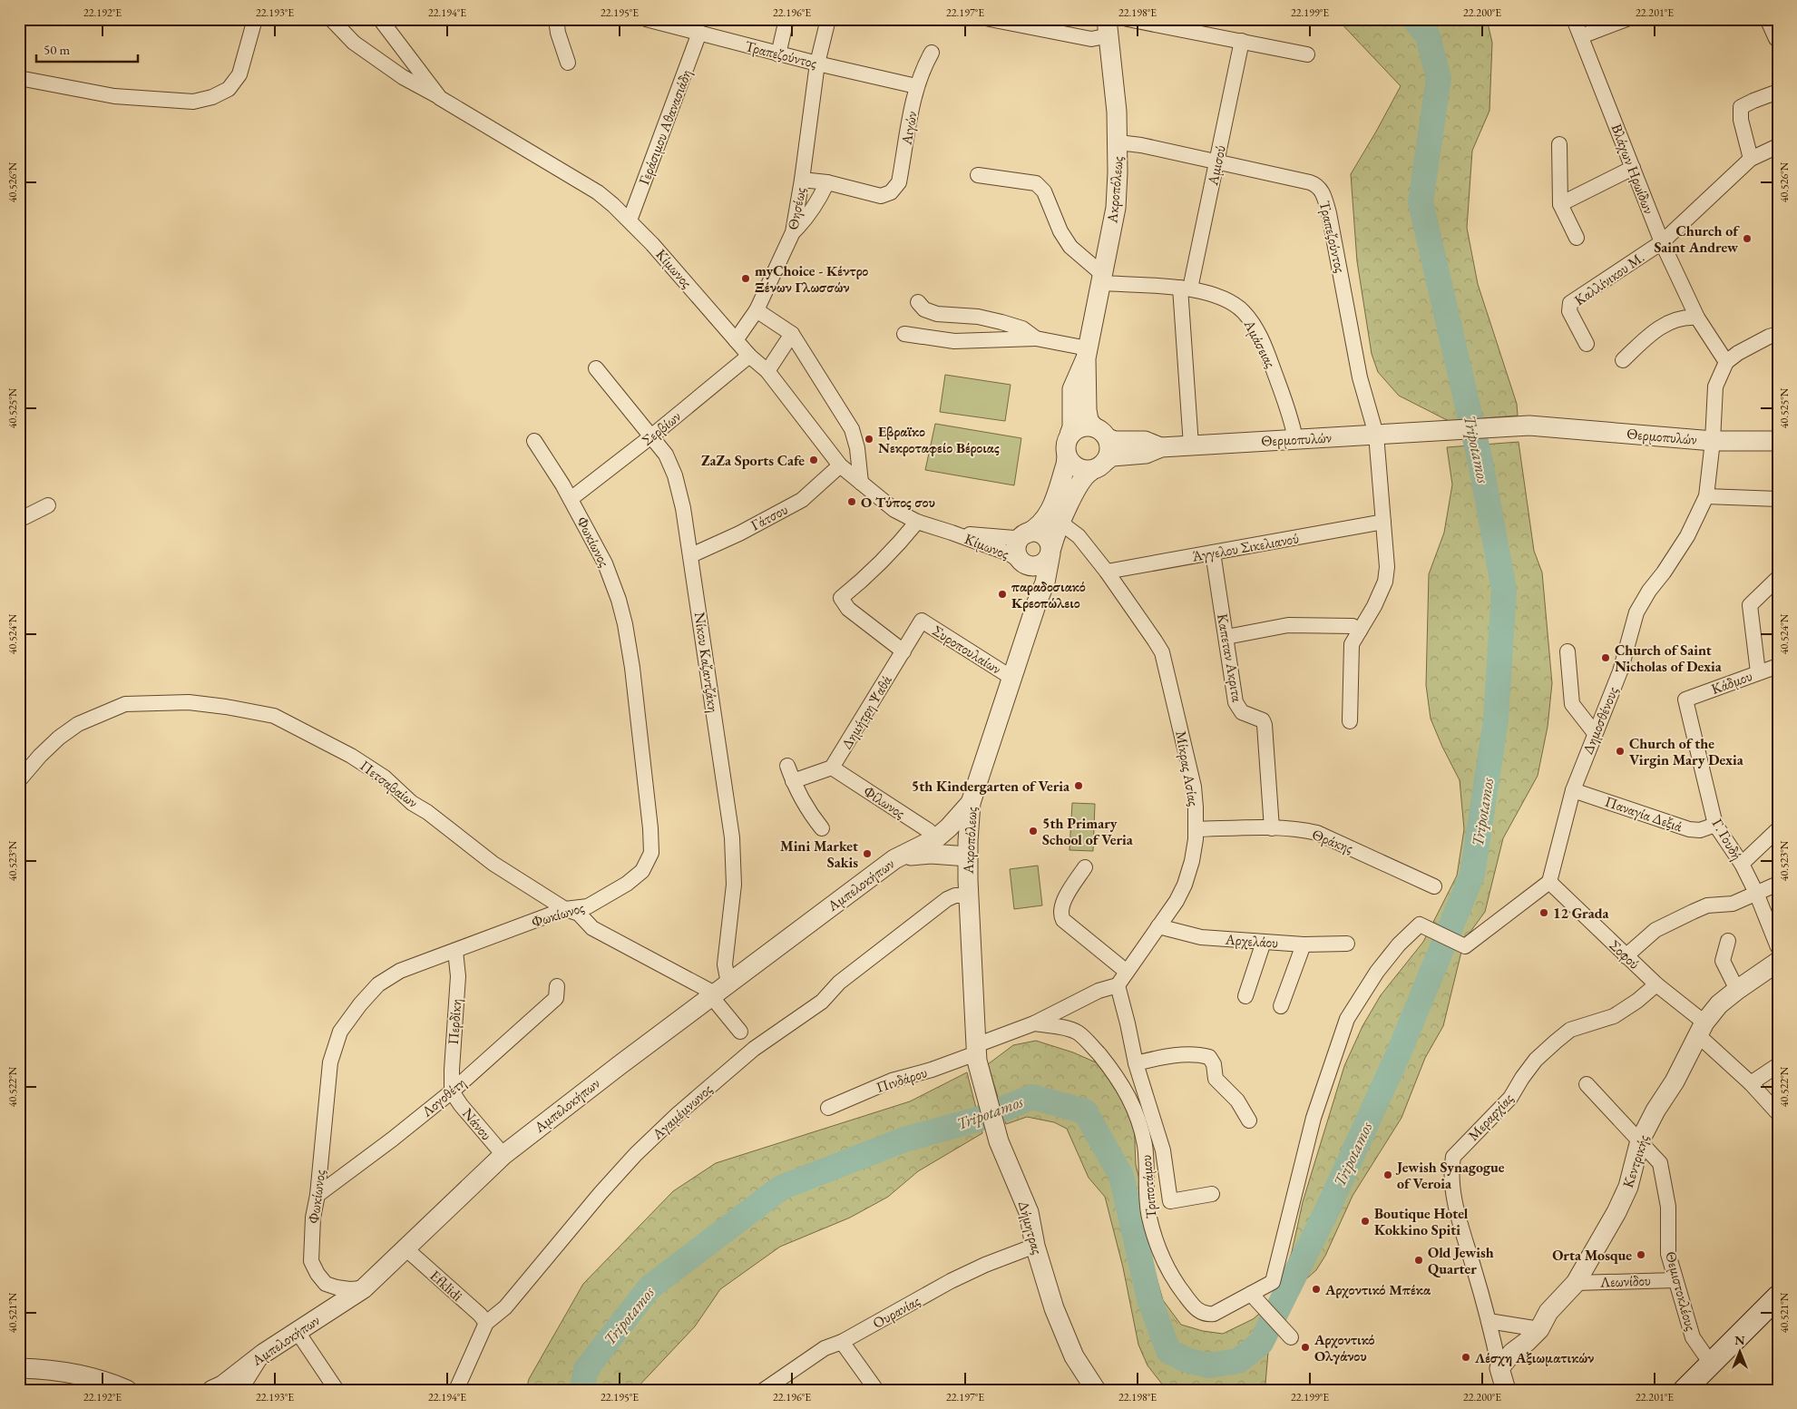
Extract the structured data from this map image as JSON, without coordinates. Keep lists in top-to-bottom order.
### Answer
{
  "streets": {
    "street": [
      "Τραπεζούντος",
      "Γεράσιμου Αθανασιάδη",
      "Αιγών",
      "Αμισού",
      "Βλάχων Ηρωίδων",
      "Ακροπόλεως",
      "Θησέως",
      "Κίμωνος",
      "Καλλίνικου Μ.",
      "Αμάσειας",
      "Σερβίων",
      "Θερμοπυλών",
      "Γάτσου",
      "Φωκίωνος",
      "Άγγελου Σικελιανού",
      "Συροπουλαίων",
      "Καπεταν Ακριτα",
      "Νίκου Καζαντζάκη",
      "Κάδμου",
      "Δημήτρη Ψαθά",
      "Δημοσθένους",
      "Μίκρας Ασίας",
      "Πετσαβαίων",
      "Φίλωνος",
      "Παναγία Δεξιά",
      "Γ. Γουδή",
      "Θράκης",
      "Αμπελοκήπων",
      "Αρχελάου",
      "Σοφού",
      "Περδίκη",
      "Πινδάρου",
      "Λογοθέτη",
      "Αγαμέμνωνος",
      "Μεραρχίας",
      "Νάνου",
      "Κεντρικής",
      "Τριποτάμου",
      "Δήμητρας",
      "Λεωνίδου",
      "Efklidi",
      "Θεμιστοκλέους",
      "Ουρανίας"
    ]
  },
  "crossings": [
    ["Τραπεζούντος", "Γεράσιμου Αθανασιάδη"],
    ["Τραπεζούντος", "Αιγών"],
    ["Τραπεζούντος", "Αμισού"],
    ["Τραπεζούντος", "Ακροπόλεως"],
    ["Τραπεζούντος", "Θησέως"],
    ["Τραπεζούντος", "Θερμοπυλών"],
    ["Τραπεζούντος", "Άγγελου Σικελιανού"],
    ["Γεράσιμου Αθανασιάδη", "Κίμωνος"],
    ["Αμισού", "Αμάσειας"],
    ["Αμισού", "Θερμοπυλών"],
    ["Βλάχων Ηρωίδων", "Καλλίνικου Μ."],
    ["Βλάχων Ηρωίδων", "Δημοσθένους"],
    ["Ακροπόλεως", "Κίμωνος"],
    ["Ακροπόλεως", "Αμάσειας"],
    ["Ακροπόλεως", "Θερμοπυλών"],
    ["Ακροπόλεως", "Συροπουλαίων"],
    ["Ακροπόλεως", "Μίκρας Ασίας"],
    ["Ακροπόλεως", "Πινδάρου"],
    ["Ακροπόλεως", "Αγαμέμνωνος"],
    ["Ακροπόλεως", "Δήμητρας"],
    ["Θησέως", "Κίμωνος"],
    ["Κίμωνος", "Σερβίων"],
    ["Κίμωνος", "Γάτσου"],
    ["Αμάσειας", "Θερμοπυλών"],
    ["Σερβίων", "Φωκίωνος"],
    ["Σερβίων", "Νίκου Καζαντζάκη"],
    ["Θερμοπυλών", "Δημοσθένους"],
    ["Γάτσου", "Νίκου Καζαντζάκη"],
    ["Φωκίωνος", "Πετσαβαίων"],
    ["Φωκίωνος", "Αμπελοκήπων"],
    ["Φωκίωνος", "Περδίκη"],
    ["Φωκίωνος", "Λογοθέτη"],
    ["Άγγελου Σικελιανού", "Καπεταν Ακριτα"],
    ["Άγγελου Σικελιανού", "Μίκρας Ασίας"],
    ["Συροπουλαίων", "Δημήτρη Ψαθά"],
    ["Καπεταν Ακριτα", "Θράκης"],
    ["Νίκου Καζαντζάκη", "Πετσαβαίων"],
    ["Νίκου Καζαντζάκη", "Αμπελοκήπων"],
    ["Κάδμου", "Γ. Γουδή"],
    ["Δημήτρη Ψαθά", "Φίλωνος"],
    ["Δημοσθένους", "Παναγία Δεξιά"],
    ["Δημοσθένους", "Σοφού"],
    ["Δημοσθένους", "Τριποτάμου"],
    ["Μίκρας Ασίας", "Θράκης"],
    ["Μίκρας Ασίας", "Αρχελάου"],
    ["Μίκρας Ασίας", "Τριποτάμου"],
    ["Πετσαβαίων", "Αμπελοκήπων"],
    ["Φίλωνος", "Αμπελοκήπων"],
    ["Παναγία Δεξιά", "Γ. Γουδή"],
    ["Αμπελοκήπων", "Νάνου"],
    ["Αμπελοκήπων", "Efklidi"],
    ["Σοφού", "Μεραρχίας"],
    ["Σοφού", "Κεντρικής"],
    ["Σοφού", "Τριποτάμου"],
    ["Περδίκη", "Λογοθέτη"],
    ["Περδίκη", "Νάνου"],
    ["Πινδάρου", "Δήμητρας"],
    ["Λογοθέτη", "Νάνου"],
    ["Αγαμέμνωνος", "Efklidi"],
    ["Μεραρχίας", "Κεντρικής"],
    ["Κεντρικής", "Λεωνίδου"],
    ["Κεντρικής", "Θεμιστοκλέους"],
    ["Δήμητρας", "Ουρανίας"],
    ["Λεωνίδου", "Θεμιστοκλέους"]
  ],
  "water": ["Tripotamos"],
  "places": [
    "Church of Saint Andrew",
    "myChoice - Κέντρο Ξένων Γλωσσών",
    "Εβραϊκο Νεκροταφείο Βέροιας",
    "ZaZa Sports Cafe",
    "Ο Τύπος σου",
    "παραδοσιακό Κρεοπώλειο",
    "Church of Saint Nicholas of Dexia",
    "Church of the Virgin Mary Dexia",
    "5th Kindergarten of Veria",
    "5th Primary School of Veria",
    "Mini Market Sakis",
    "12 Grada",
    "Jewish Synagogue of Veroia",
    "Boutique Hotel Kokkino Spiti",
    "Orta Mosque",
    "Old Jewish Quarter",
    "Αρχοντικό Μπέκα",
    "Αρχοντικό Ολγάνου",
    "Λέσχη Αξιωματικών"
  ],
  "scale_bar": "50 m",
  "north": "top",
  "coordinates": [
    "22.192°E",
    "22.193°E",
    "22.194°E",
    "22.195°E",
    "22.196°E",
    "22.197°E",
    "22.198°E",
    "22.199°E",
    "22.200°E",
    "22.201°E",
    "40.526°N",
    "40.525°N",
    "40.524°N",
    "40.523°N",
    "40.522°N",
    "40.521°N"
  ]
}
